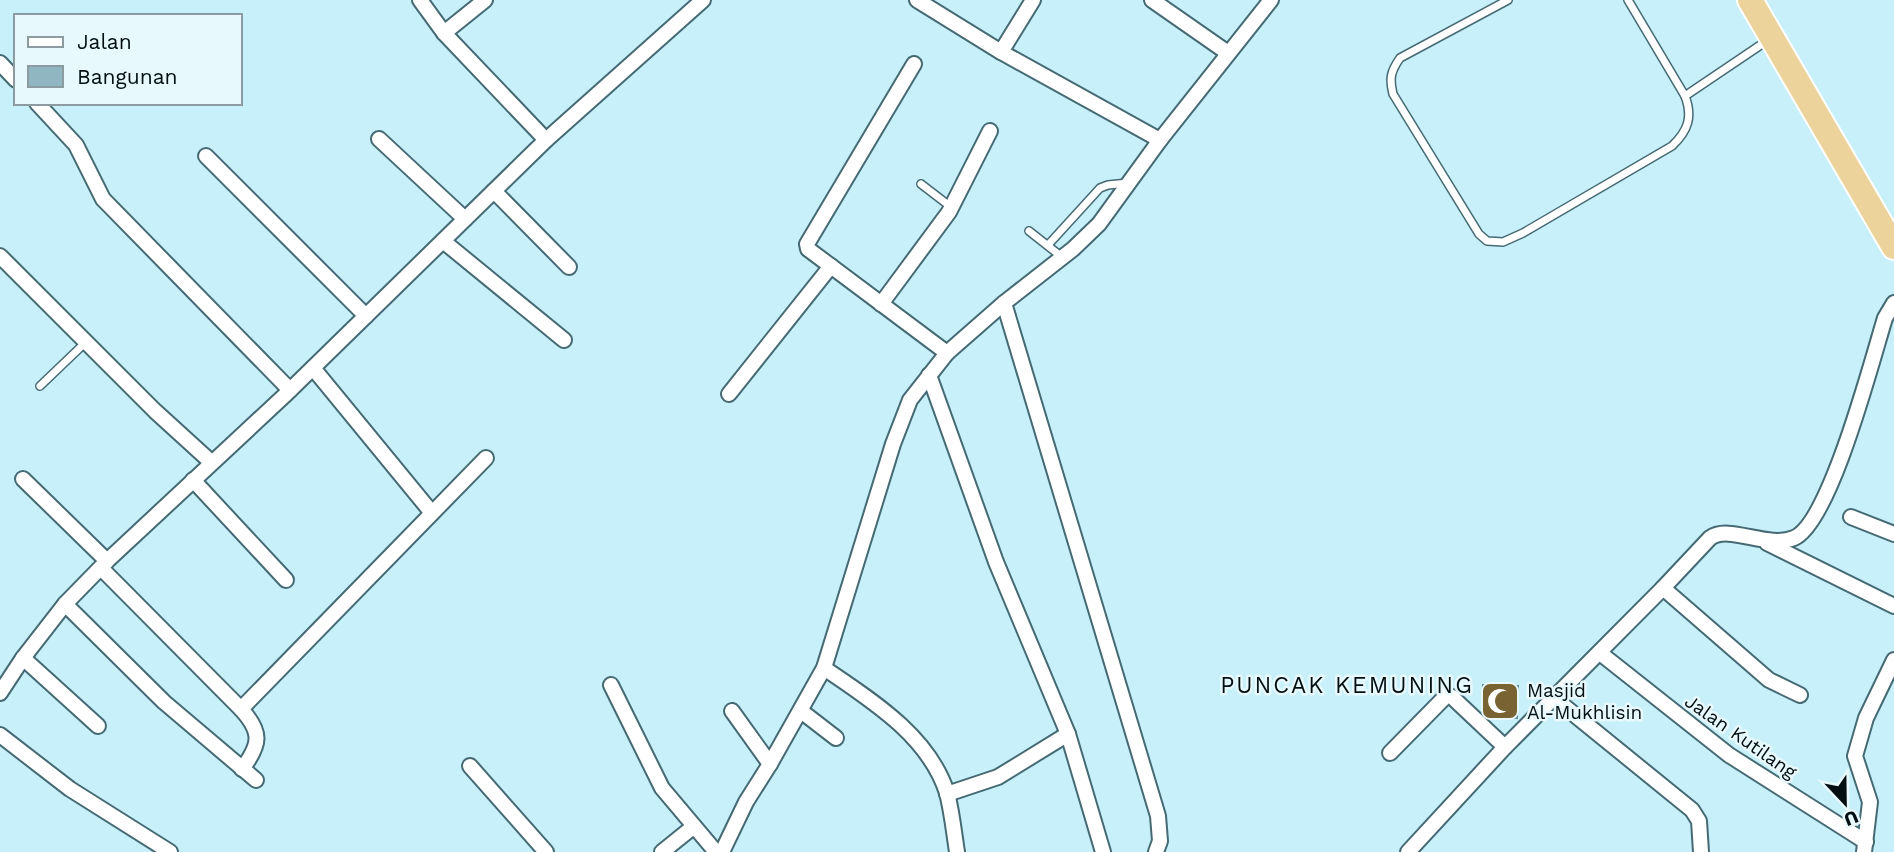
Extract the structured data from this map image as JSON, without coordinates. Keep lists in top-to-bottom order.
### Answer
{
  "streets": {
    "street": ["Jalan Kutilang"]
  },
  "districts": ["PUNCAK KEMUNING"],
  "places": {
    "mosque": ["Masjid Al-Mukhlisin"]
  },
  "legend": ["Jalan", "Bangunan"],
  "north": "bottom"
}
